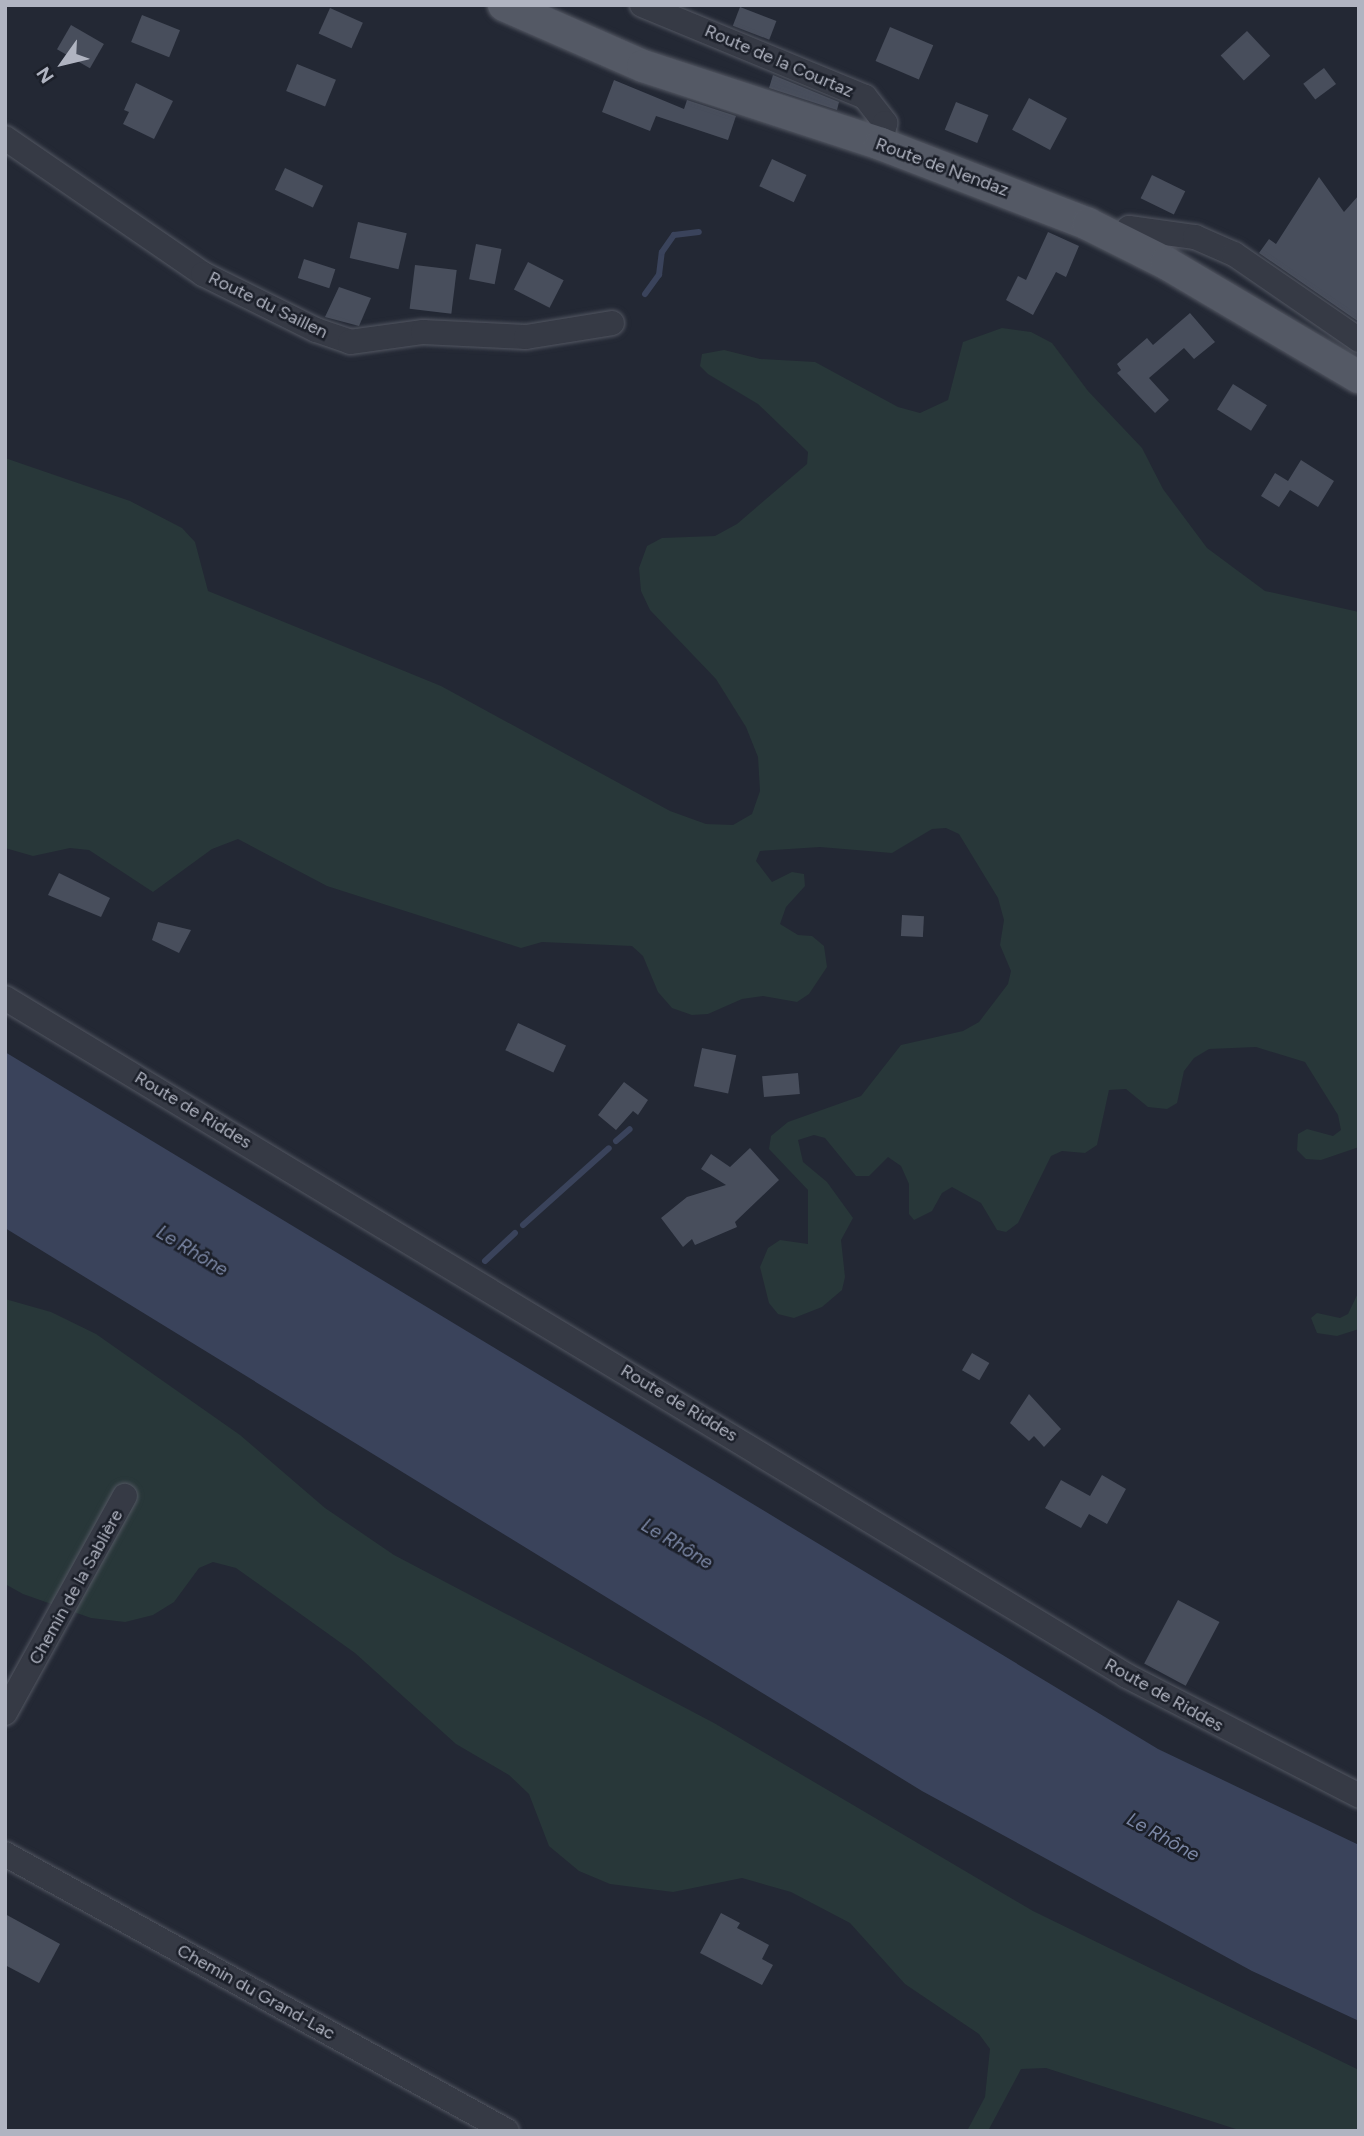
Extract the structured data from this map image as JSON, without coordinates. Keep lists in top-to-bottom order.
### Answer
{
  "streets": {
    "main road": ["Route de Nendaz"],
    "street": [
      "Route de la Courtaz",
      "Route du Saillen",
      "Route de Riddes",
      "Chemin de la Sablière",
      "Chemin du Grand-Lac"
    ]
  },
  "crossings": [
    ["Route de la Courtaz", "Route de Nendaz"]
  ],
  "water": ["Le Rhône"],
  "north": "bottom left"
}
